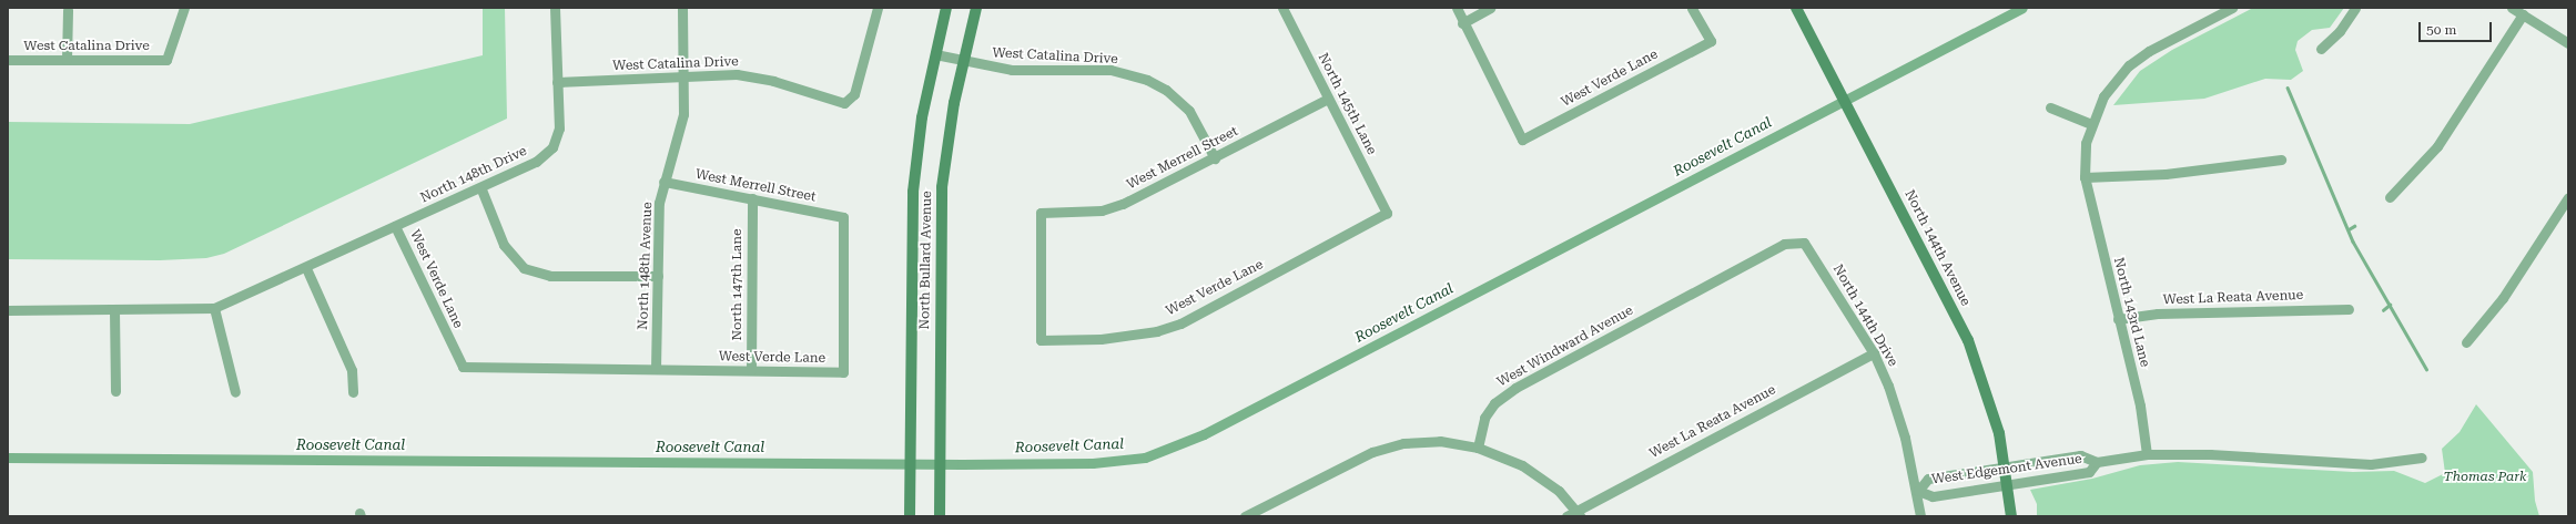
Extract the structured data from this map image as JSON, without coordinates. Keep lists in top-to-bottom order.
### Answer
{
  "streets": {
    "main road": ["North 144th Avenue", "North Bullard Avenue"],
    "street": [
      "West Catalina Drive",
      "West Verde Lane",
      "North 145th Lane",
      "West Merrell Street",
      "North 148th Drive",
      "North 148th Avenue",
      "North 147th Lane",
      "West La Reata Avenue",
      "North 143rd Lane",
      "North 144th Drive",
      "West Windward Avenue",
      "West Edgemont Avenue"
    ]
  },
  "crossings": [
    ["West Catalina Drive", "West Merrell Street"],
    ["West Catalina Drive", "North 148th Drive"],
    ["West Catalina Drive", "North Bullard Avenue"],
    ["West Catalina Drive", "North 148th Avenue"],
    ["West Verde Lane", "North 145th Lane"],
    ["West Verde Lane", "West Merrell Street"],
    ["West Verde Lane", "North 148th Drive"],
    ["West Verde Lane", "North 148th Avenue"],
    ["West Verde Lane", "North 147th Lane"],
    ["North 145th Lane", "West Merrell Street"],
    ["West Merrell Street", "North 148th Avenue"],
    ["West Merrell Street", "North 147th Lane"],
    ["North 144th Avenue", "West Edgemont Avenue"],
    ["West La Reata Avenue", "North 143rd Lane"],
    ["West La Reata Avenue", "North 144th Drive"],
    ["North 143rd Lane", "West Edgemont Avenue"],
    ["North 144th Drive", "West Windward Avenue"],
    ["North 144th Drive", "West Edgemont Avenue"]
  ],
  "water": ["Roosevelt Canal"],
  "parks": ["Thomas Park"],
  "scale_bar": "50 m"
}
